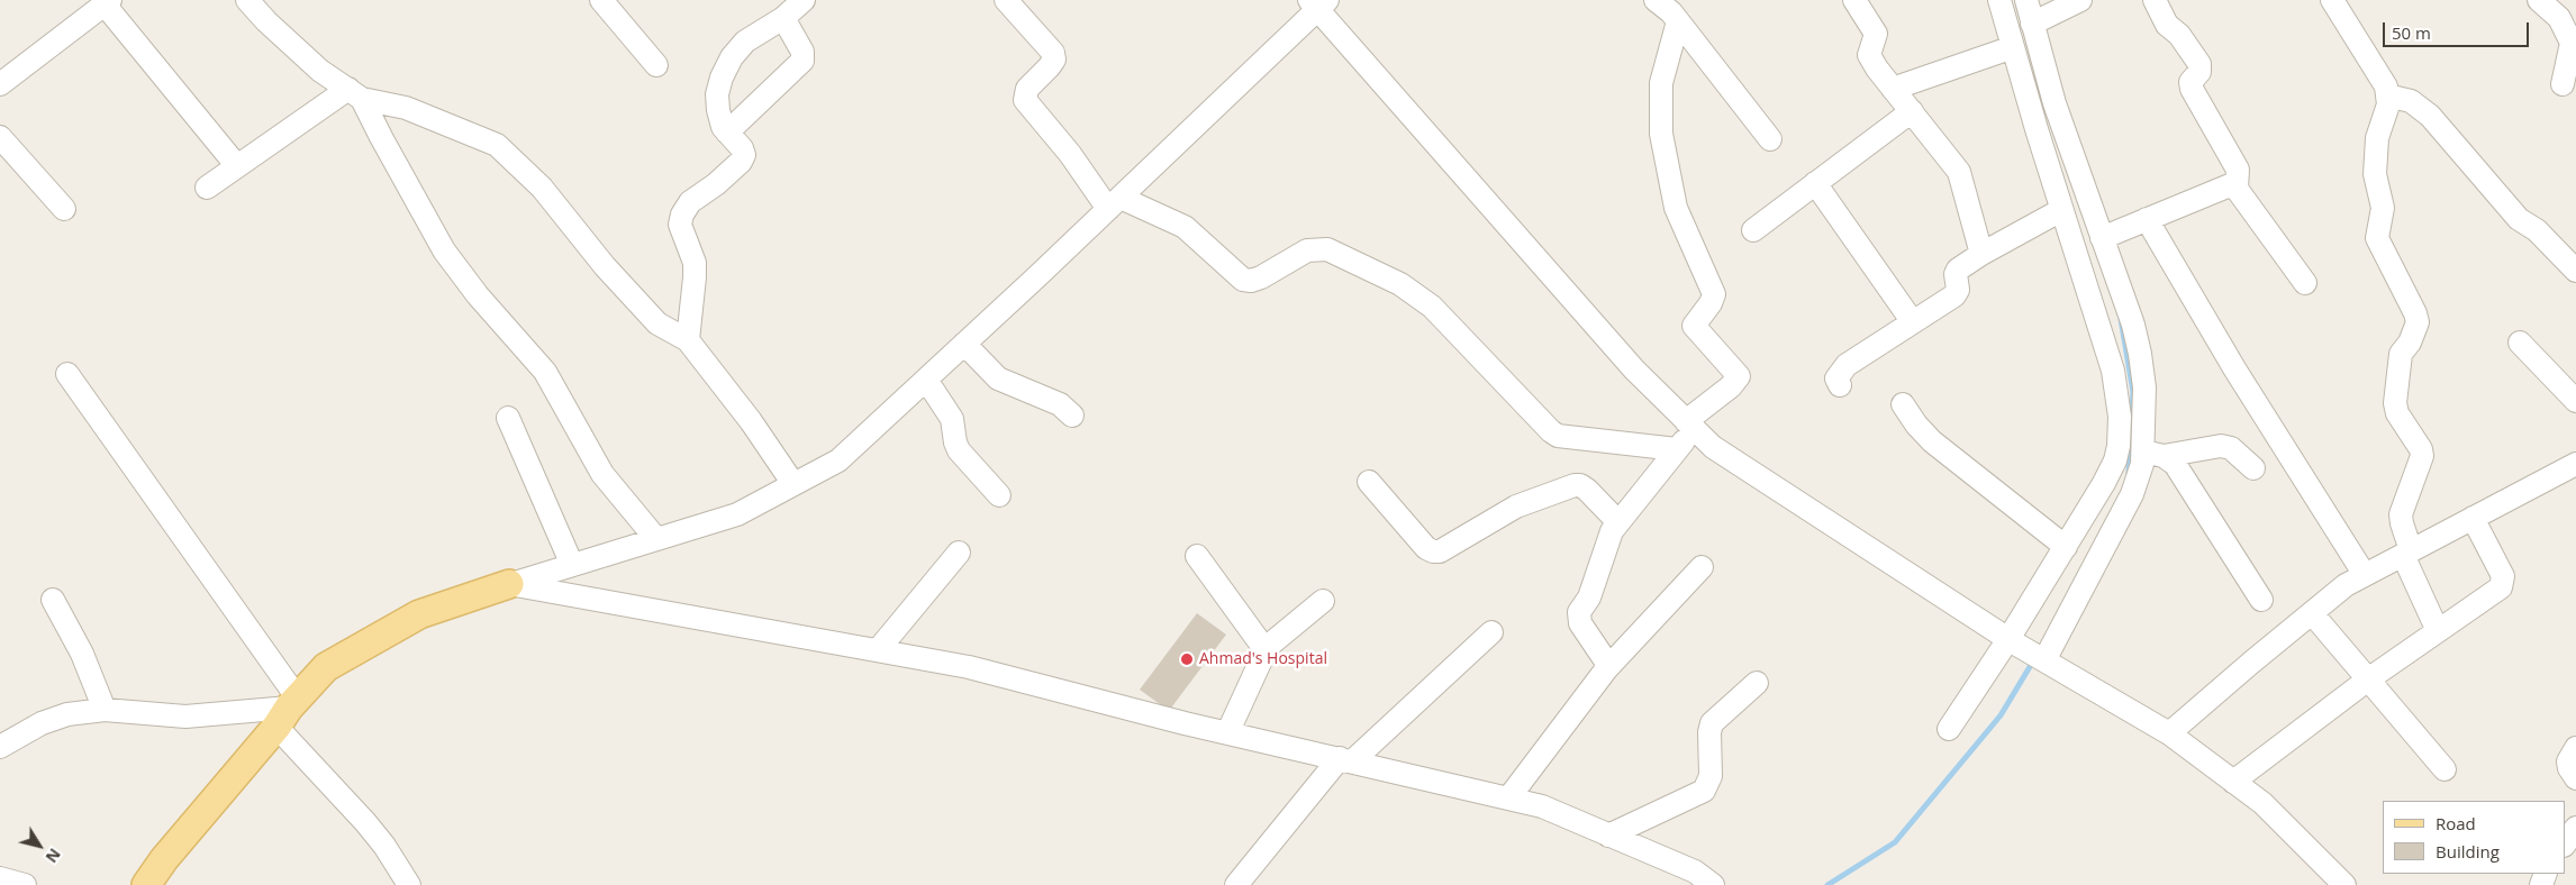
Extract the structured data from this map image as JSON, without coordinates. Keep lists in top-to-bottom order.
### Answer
{
  "places": ["Ahmad's Hospital"],
  "legend": ["Road", "Building"],
  "scale_bar": "50 m",
  "north": "bottom right"
}
